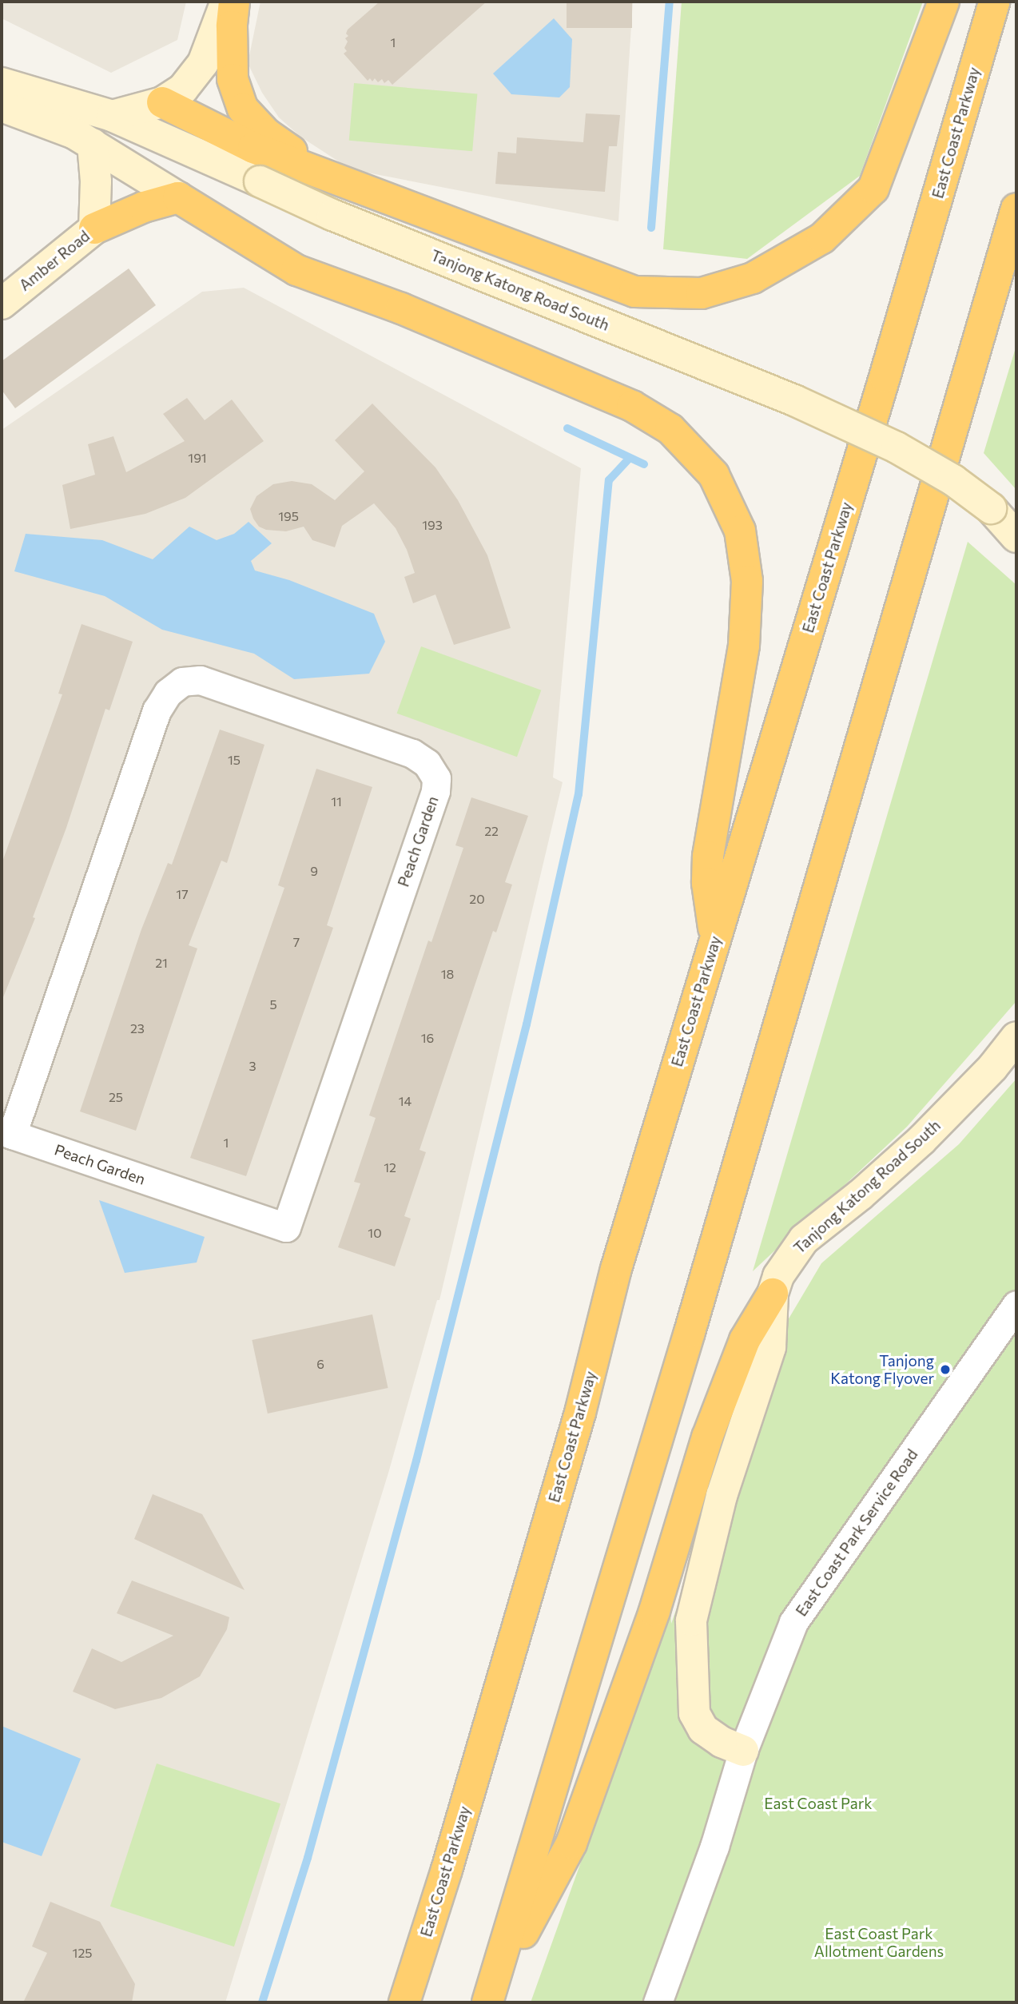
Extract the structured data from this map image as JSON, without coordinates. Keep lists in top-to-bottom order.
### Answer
{
  "streets": {
    "highway": ["East Coast Parkway"],
    "main road": ["Amber Road", "Tanjong Katong Road South"],
    "street": ["Peach Garden", "East Coast Park Service Road"]
  },
  "parks": ["East Coast Park", "East Coast Park Allotment Gardens"],
  "places": ["Tanjong Katong Flyover"],
  "house_numbers": [
    "1",
    "191",
    "195",
    "193",
    "15",
    "11",
    "22",
    "9",
    "17",
    "20",
    "7",
    "21",
    "18",
    "5",
    "23",
    "16",
    "3",
    "25",
    "14",
    "1",
    "12",
    "10",
    "6",
    "125"
  ]
}
